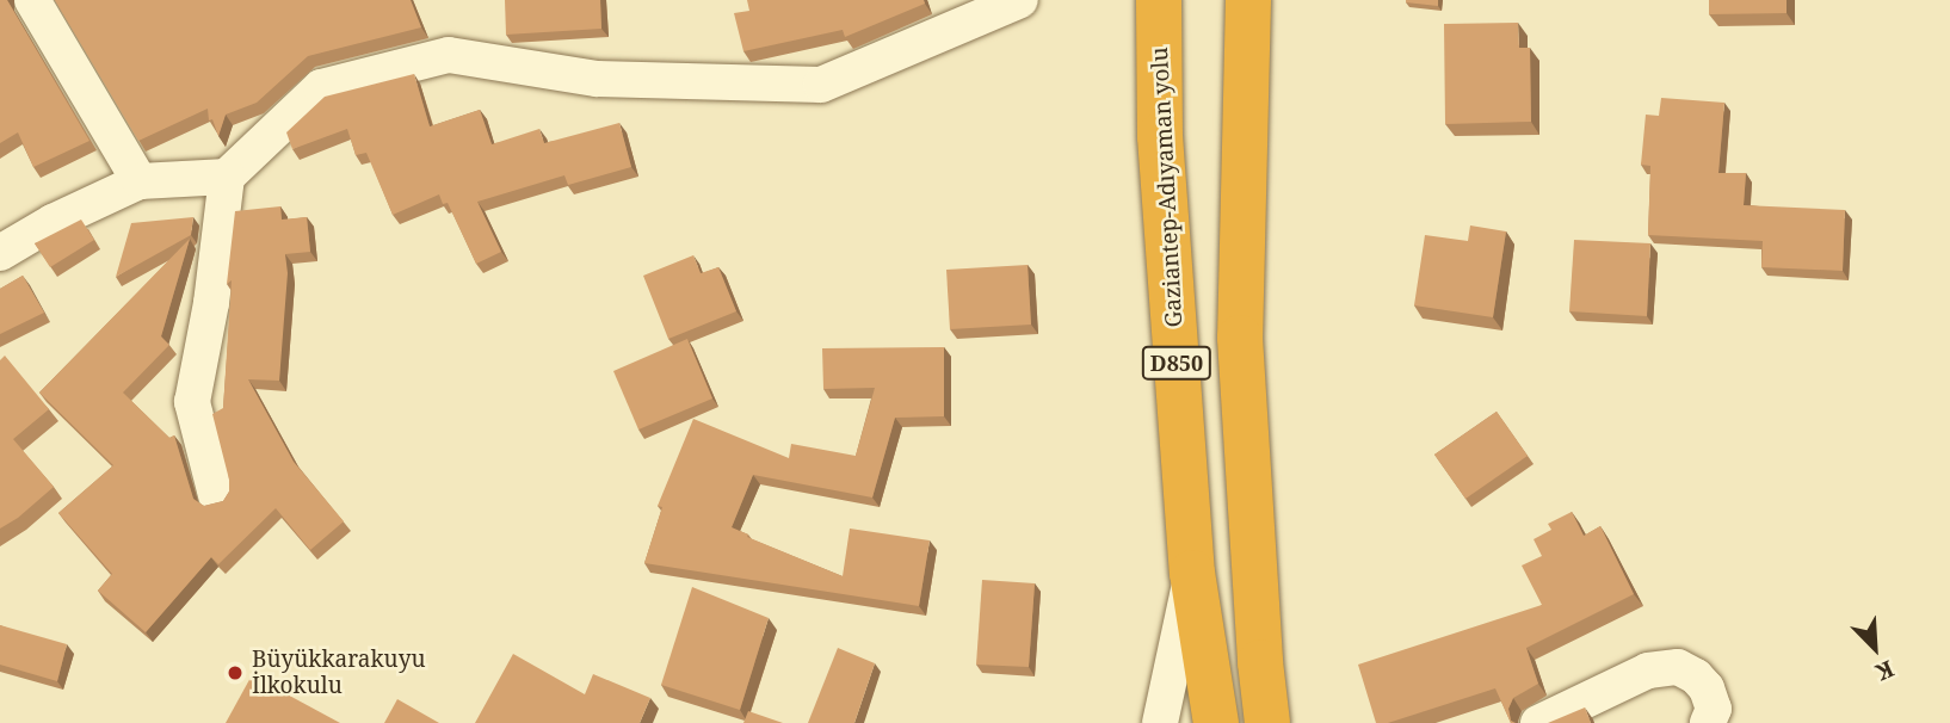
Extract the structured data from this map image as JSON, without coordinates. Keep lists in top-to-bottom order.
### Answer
{
  "streets": {
    "highway": ["Gaziantep-Adıyaman yolu", "D850"]
  },
  "places": ["Büyükkarakuyu İlkokulu"],
  "north": "bottom right"
}
